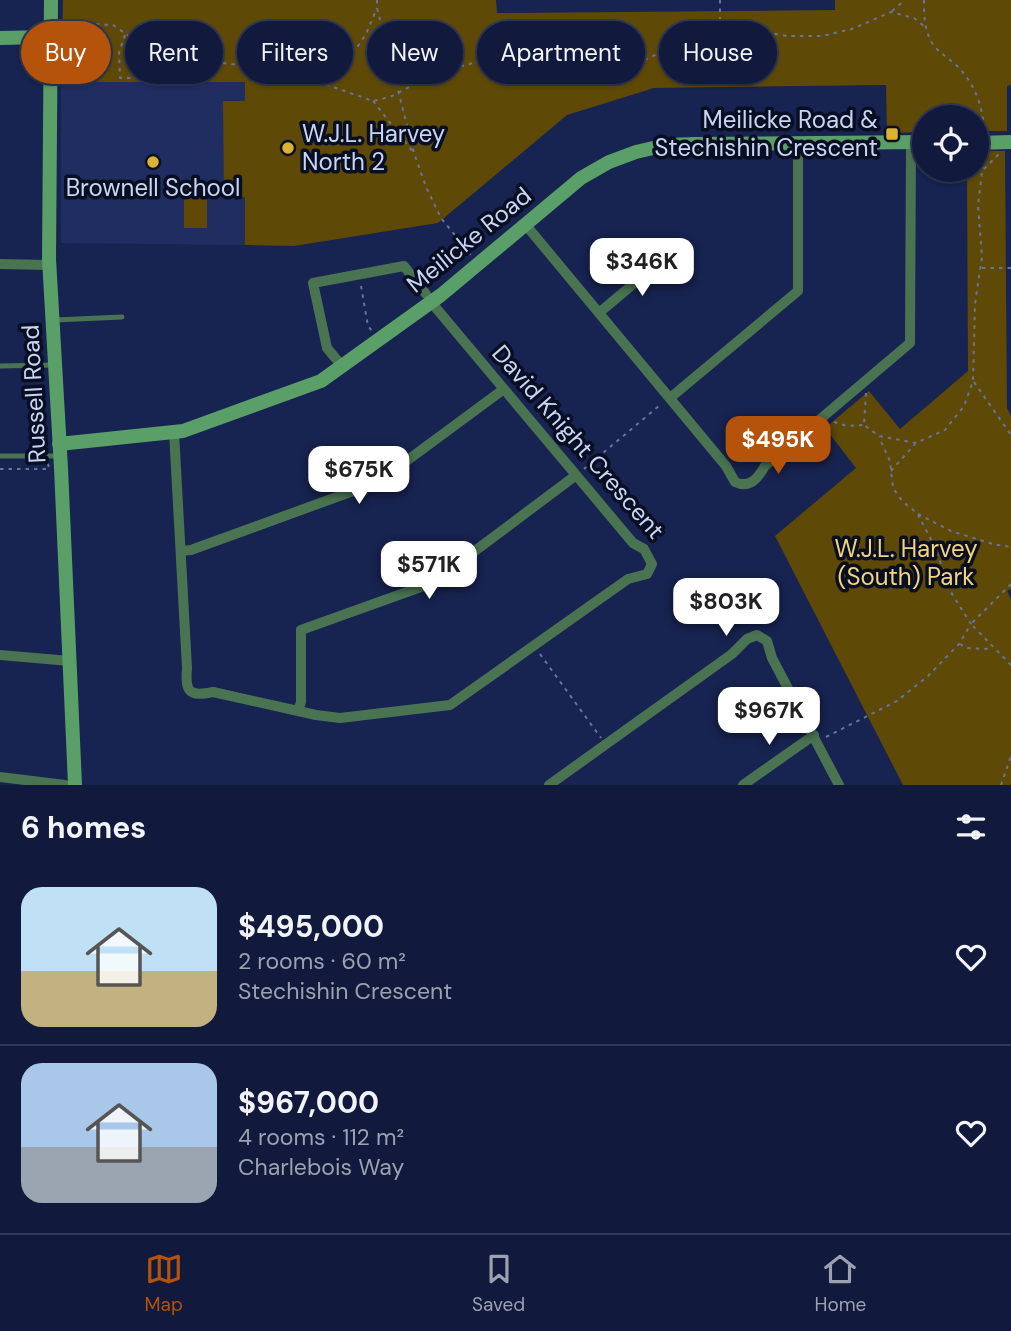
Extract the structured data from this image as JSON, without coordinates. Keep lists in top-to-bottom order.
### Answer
{
  "streets": {
    "street": ["Meilicke Road", "Russell Road", "David Knight Crescent"]
  },
  "crossings": [
    ["Meilicke Road", "Russell Road"],
    ["Meilicke Road", "David Knight Crescent"]
  ],
  "parks": ["W.J.L. Harvey (South) Park"],
  "places": {
    "transit": ["Meilicke Road & Stechishin Crescent"],
    "other": ["W.J.L. Harvey North 2", "Brownell School"]
  },
  "page": {
    "chip": [
      "Buy",
      "Rent",
      "Filters",
      "New",
      "Apartment",
      "House"
    ],
    "price": [
      "$346K",
      "$495K",
      "$675K",
      "$571K",
      "$803K",
      "$967K"
    ],
    "heading": "6 homes",
    "list": [
      {
        "name": "$495,000",
        "note": "2 rooms · 60 m² · Stechishin Crescent"
      },
      {
        "name": "$967,000",
        "note": "4 rooms · 112 m² · Charlebois Way"
      }
    ],
    "tabs": ["Map", "Saved", "Home"]
  }
}
